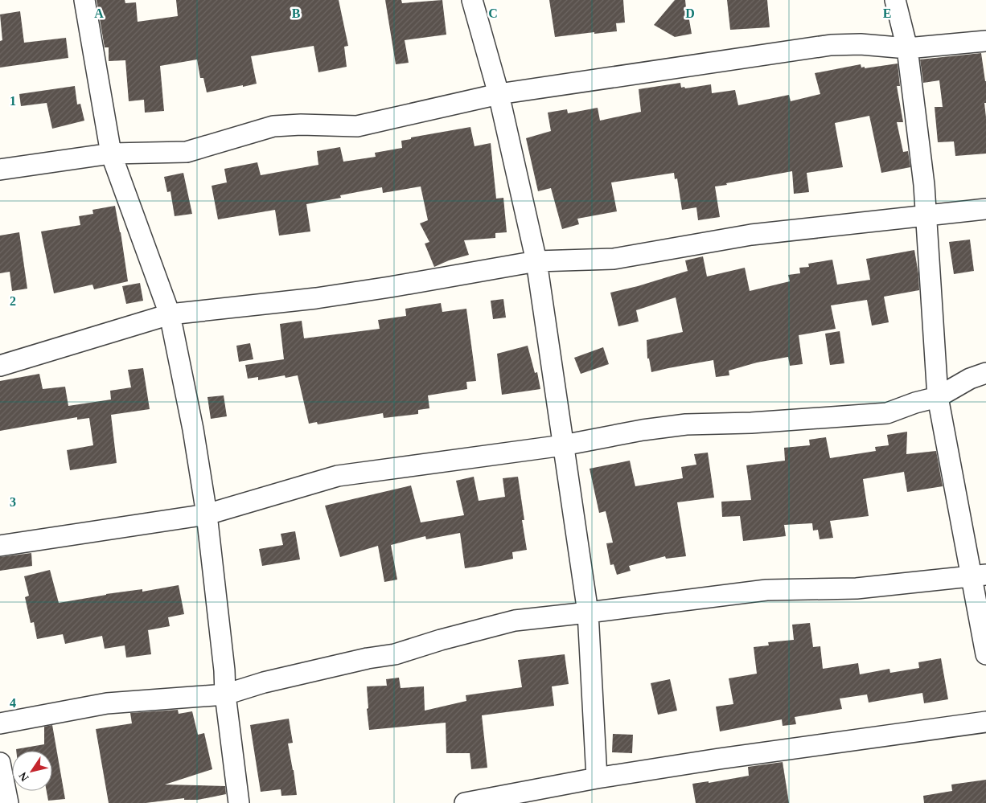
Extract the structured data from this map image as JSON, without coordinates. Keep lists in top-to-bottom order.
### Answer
{
  "north": "bottom left",
  "grid": {
    "columns": [
      "A",
      "B",
      "C",
      "D",
      "E"
    ],
    "rows": [
      "1",
      "2",
      "3",
      "4"
    ]
  }
}
